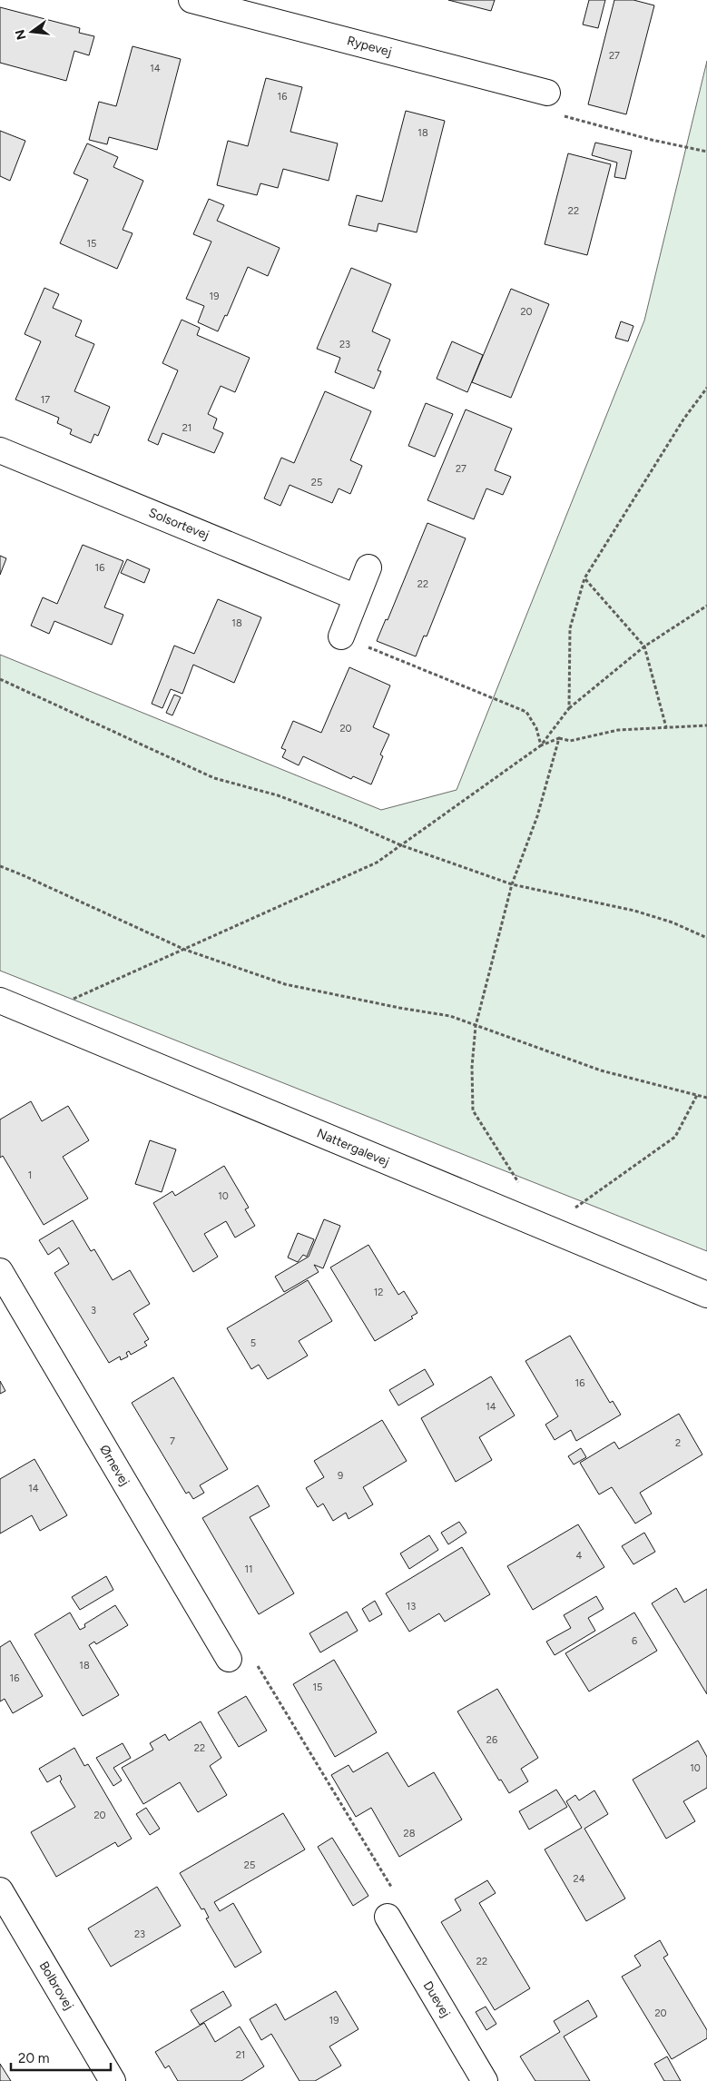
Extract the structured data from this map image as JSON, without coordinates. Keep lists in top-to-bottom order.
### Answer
{
  "streets": {
    "street": [
      "Rypevej",
      "Solsortevej",
      "Nattergalevej",
      "Ørnevej",
      "Bolbrovej",
      "Duevej"
    ]
  },
  "house_numbers": [
    "27",
    "14",
    "16",
    "18",
    "22",
    "15",
    "19",
    "20",
    "23",
    "17",
    "21",
    "27",
    "25",
    "16",
    "22",
    "18",
    "20",
    "1",
    "10",
    "12",
    "3",
    "5",
    "16",
    "14",
    "7",
    "2",
    "9",
    "14",
    "4",
    "11",
    "13",
    "6",
    "18",
    "16",
    "15",
    "26",
    "22",
    "10",
    "20",
    "28",
    "25",
    "24",
    "23",
    "22",
    "20",
    "19",
    "21"
  ],
  "scale_bar": "20 m",
  "north": "left"
}
